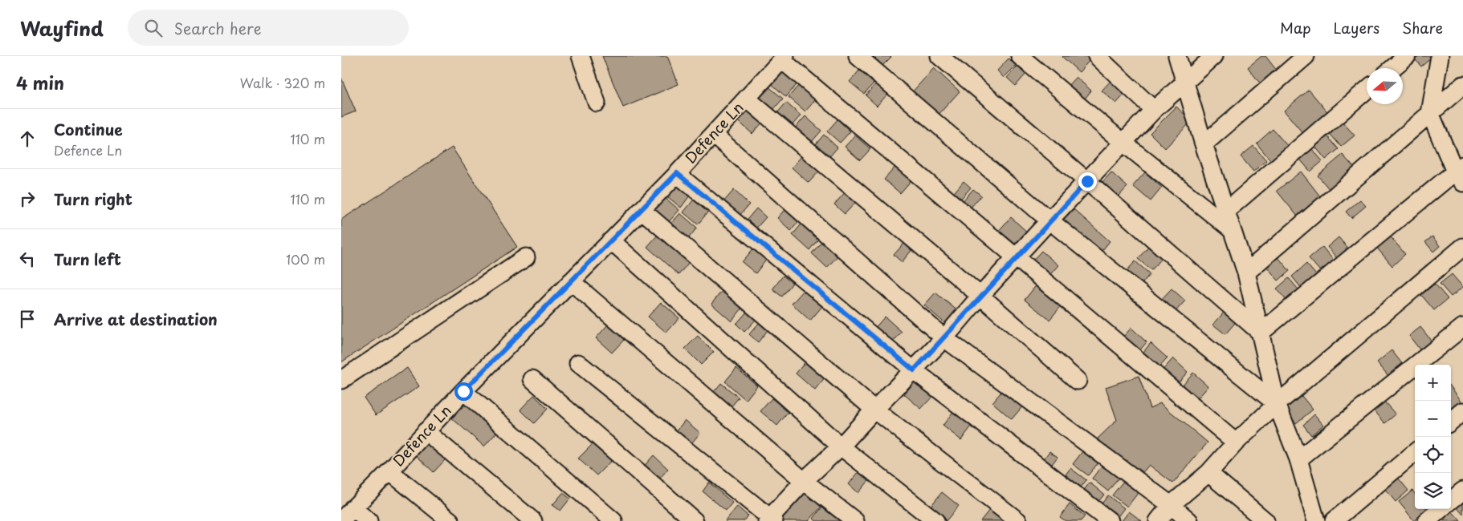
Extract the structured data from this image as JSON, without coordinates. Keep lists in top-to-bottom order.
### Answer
{
  "streets": {
    "street": ["Defence Ln"]
  },
  "north": "left",
  "page": {
    "header": "Wayfind",
    "search": "Search here",
    "nav": ["Map", "Layers", "Share"],
    "heading": ["4 min", "Walk · 320 m"],
    "list": [
      ["Continue", "Defence Ln", "110 m"],
      ["Turn right", "110 m"],
      ["Turn left", "100 m"],
      "Arrive at destination"
    ],
    "map_buttons": ["+", "−"]
  }
}
